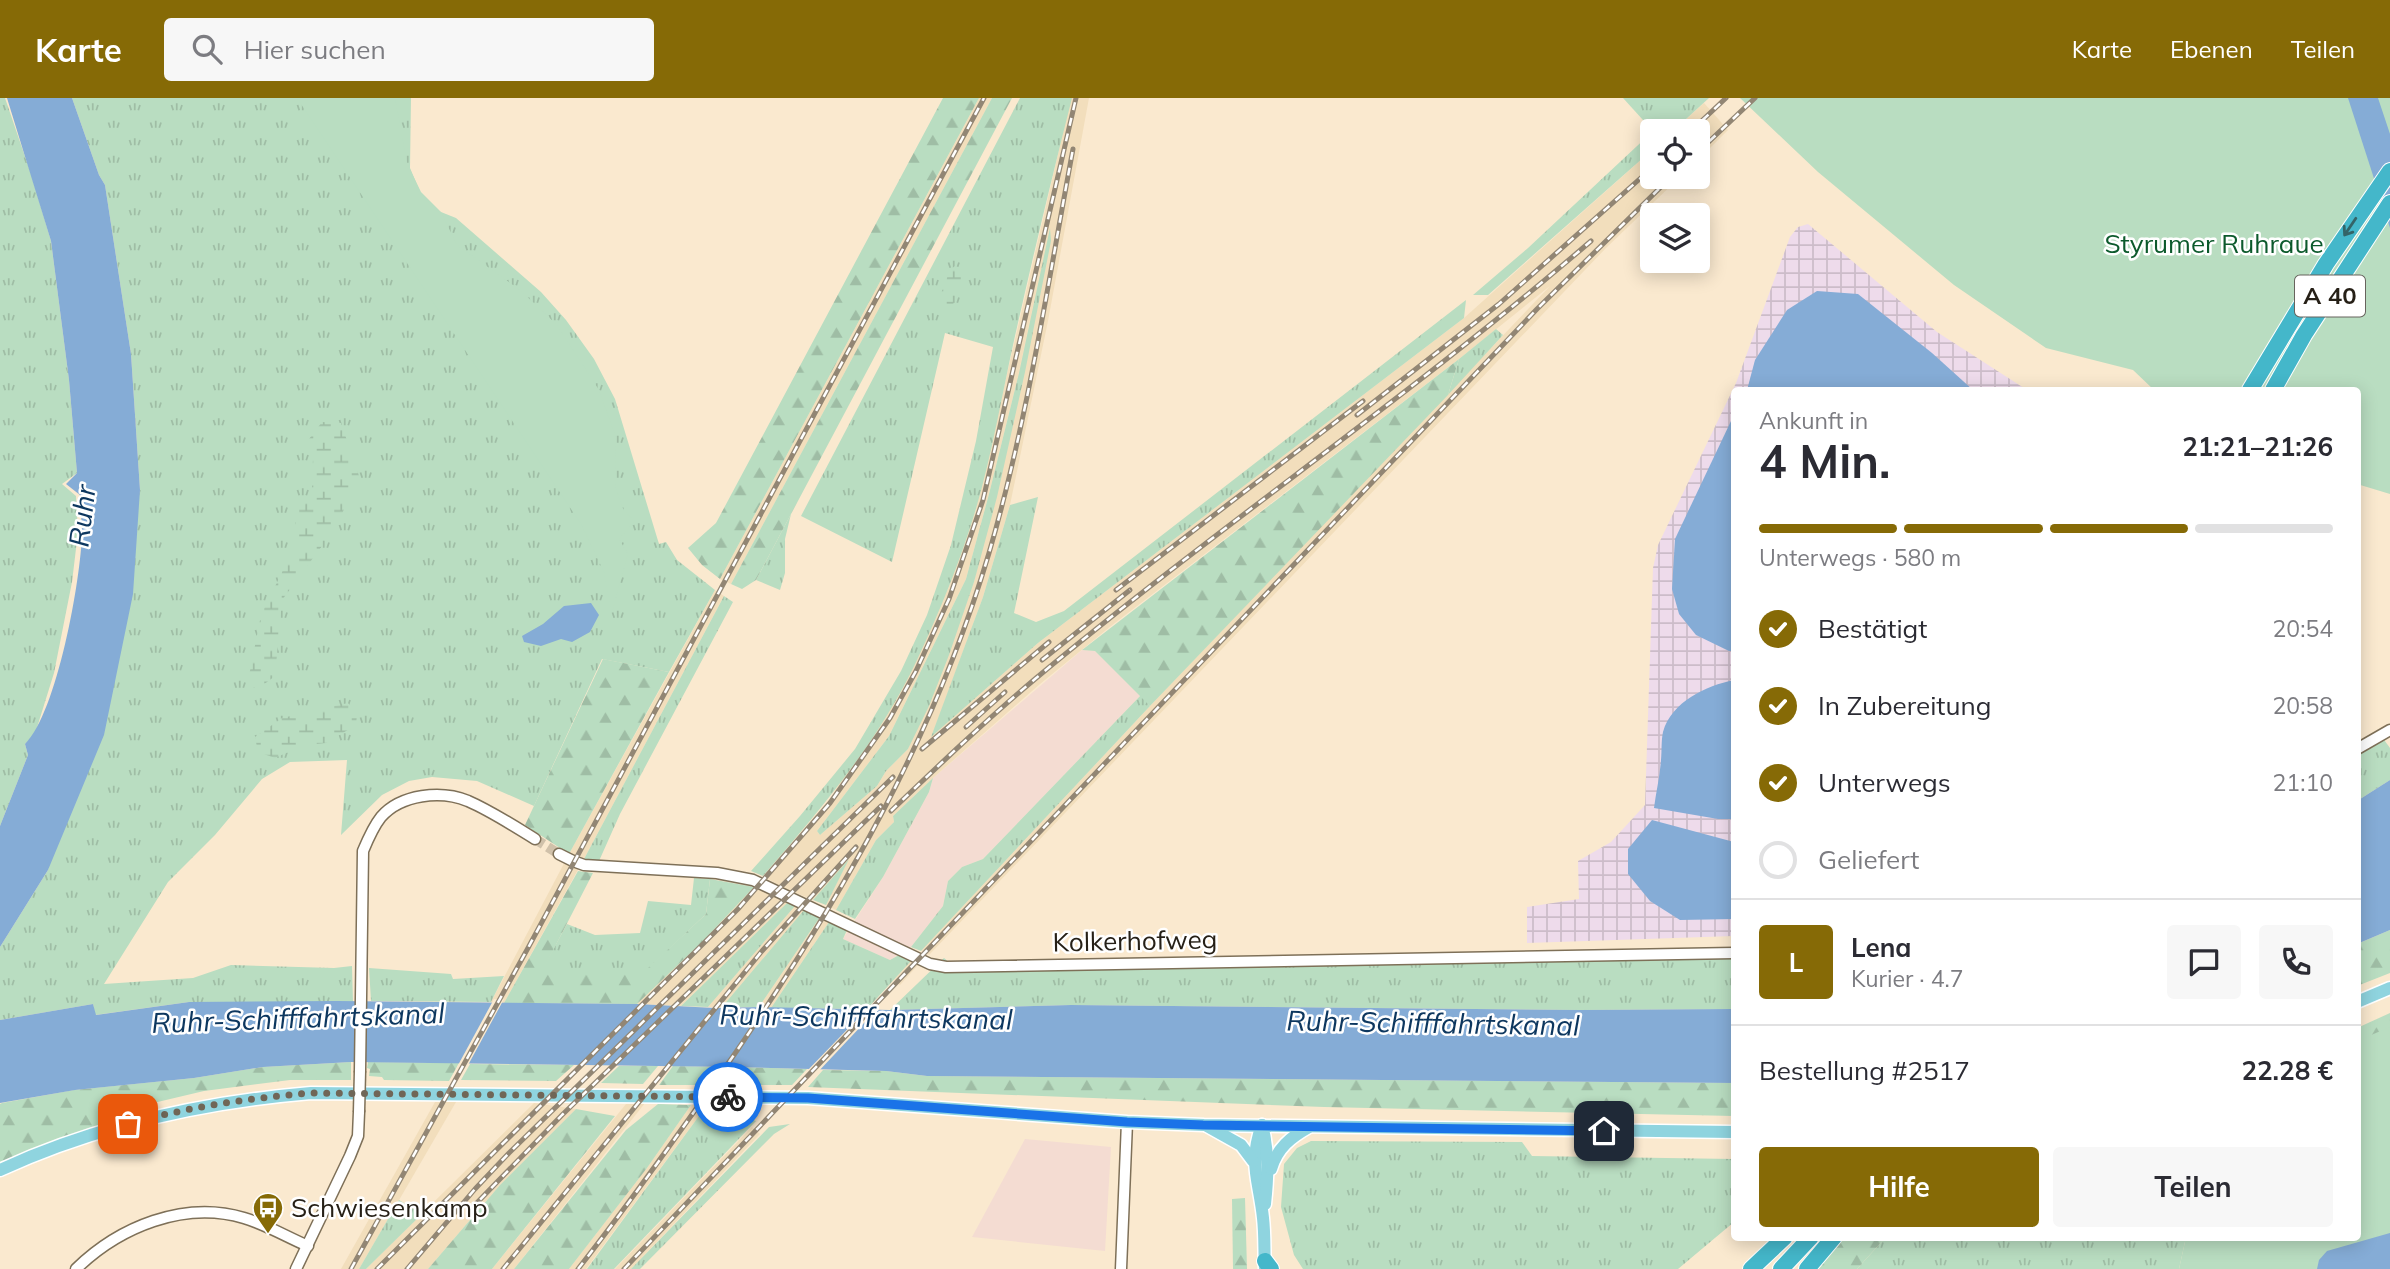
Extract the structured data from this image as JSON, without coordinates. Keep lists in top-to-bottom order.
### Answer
{
  "streets": {
    "highway": ["A 40"],
    "street": ["Kolkerhofweg"]
  },
  "water": ["Ruhr", "Ruhr-Schifffahrtskanal"],
  "parks": ["Styrumer Ruhraue"],
  "places": {
    "bus stop": ["Schwiesenkamp"]
  },
  "page": {
    "header": "Karte",
    "search": "Hier suchen",
    "nav": ["Karte", "Ebenen", "Teilen"],
    "heading": ["4 Min.", "Ankunft in", "21:21–21:26"],
    "panel": [
      "Lena",
      "Kurier · 4.7",
      "Bestellung #2517",
      "22.28 €"
    ],
    "bar": "Unterwegs · 580 m",
    "list": [
      ["Bestätigt", "20:54"],
      ["In Zubereitung", "20:58"],
      ["Unterwegs", "21:10"],
      "Geliefert"
    ],
    "round": "L",
    "buttons": ["Hilfe", "Teilen"]
  }
}
